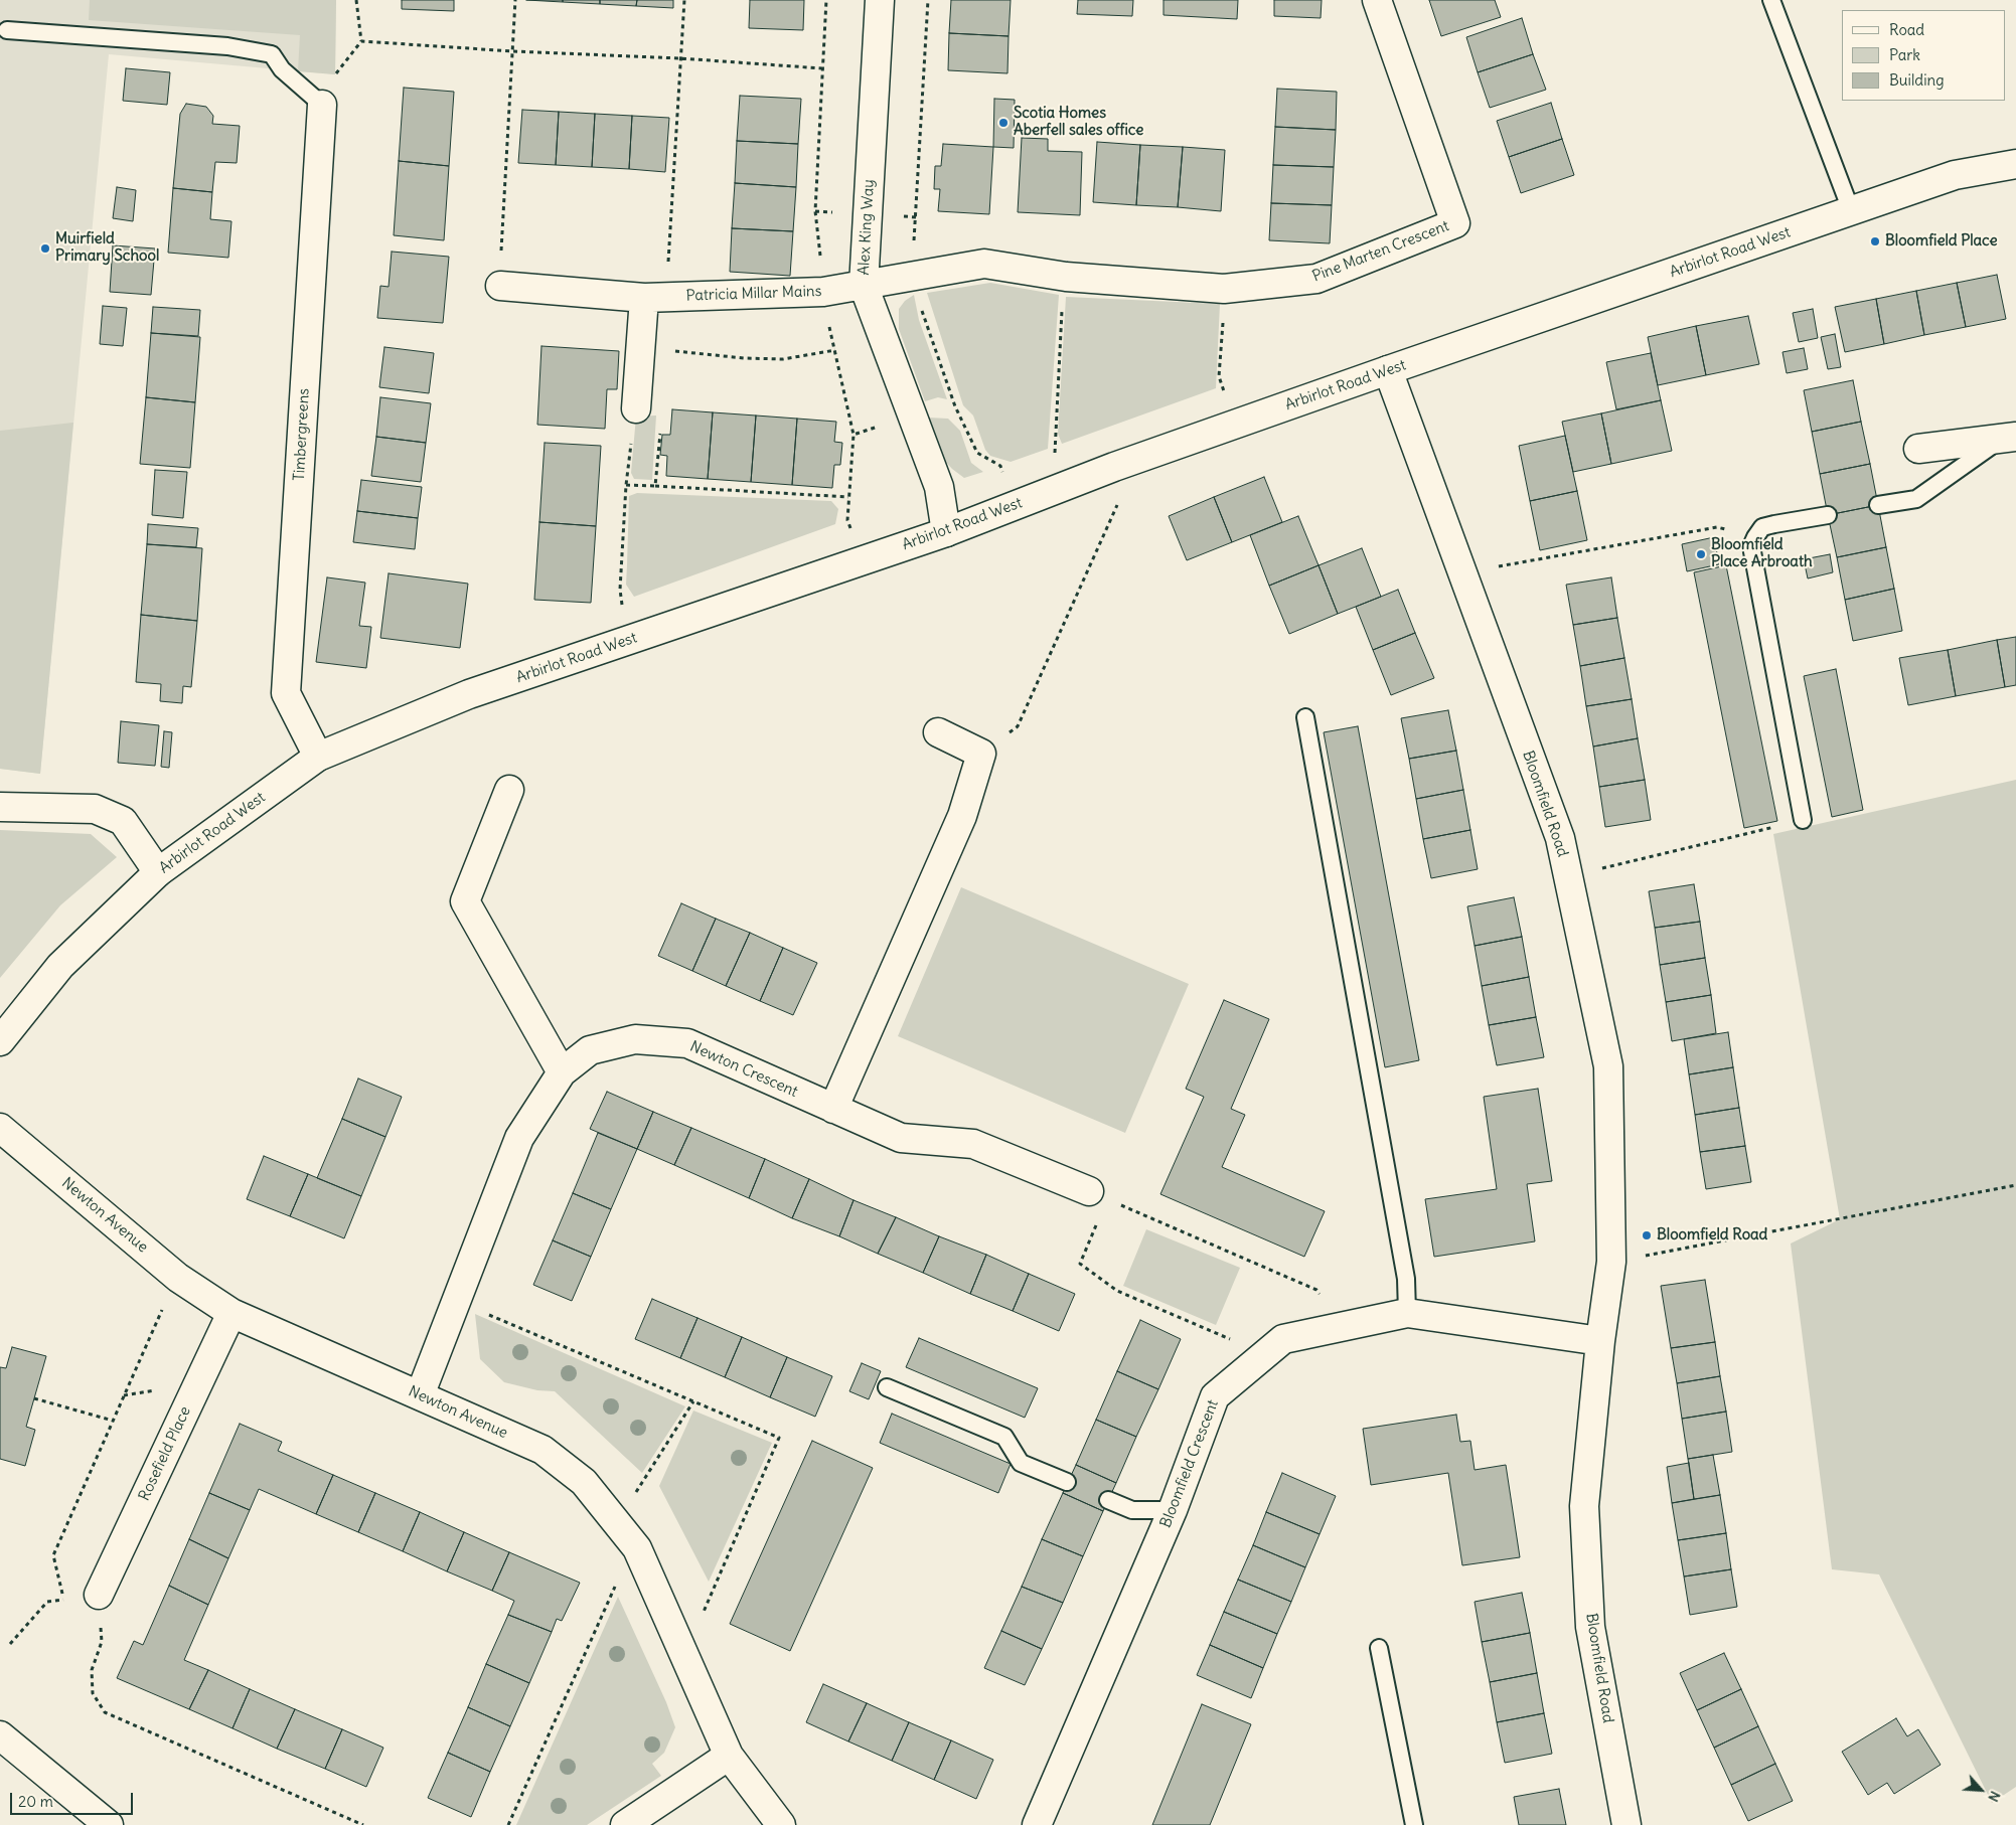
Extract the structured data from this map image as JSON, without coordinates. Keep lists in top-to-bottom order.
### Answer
{
  "streets": {
    "street": [
      "Alex King Way",
      "Pine Marten Crescent",
      "Arbirlot Road West",
      "Patricia Millar Mains",
      "Timbergreens",
      "Bloomfield Road",
      "Newton Crescent",
      "Newton Avenue",
      "Rosefield Place",
      "Bloomfield Crescent"
    ]
  },
  "crossings": [
    ["Alex King Way", "Pine Marten Crescent"],
    ["Alex King Way", "Arbirlot Road West"],
    ["Alex King Way", "Patricia Millar Mains"],
    ["Pine Marten Crescent", "Patricia Millar Mains"],
    ["Arbirlot Road West", "Timbergreens"],
    ["Arbirlot Road West", "Bloomfield Road"],
    ["Bloomfield Road", "Bloomfield Crescent"],
    ["Newton Crescent", "Newton Avenue"],
    ["Newton Avenue", "Rosefield Place"]
  ],
  "places": [
    "Scotia Homes Aberfell sales office",
    "Bloomfield Place",
    "Muirfield Primary School",
    "Bloomfield Place Arbroath",
    "Bloomfield Road"
  ],
  "legend": ["Road", "Park", "Building"],
  "scale_bar": "20 m",
  "north": "bottom right"
}
